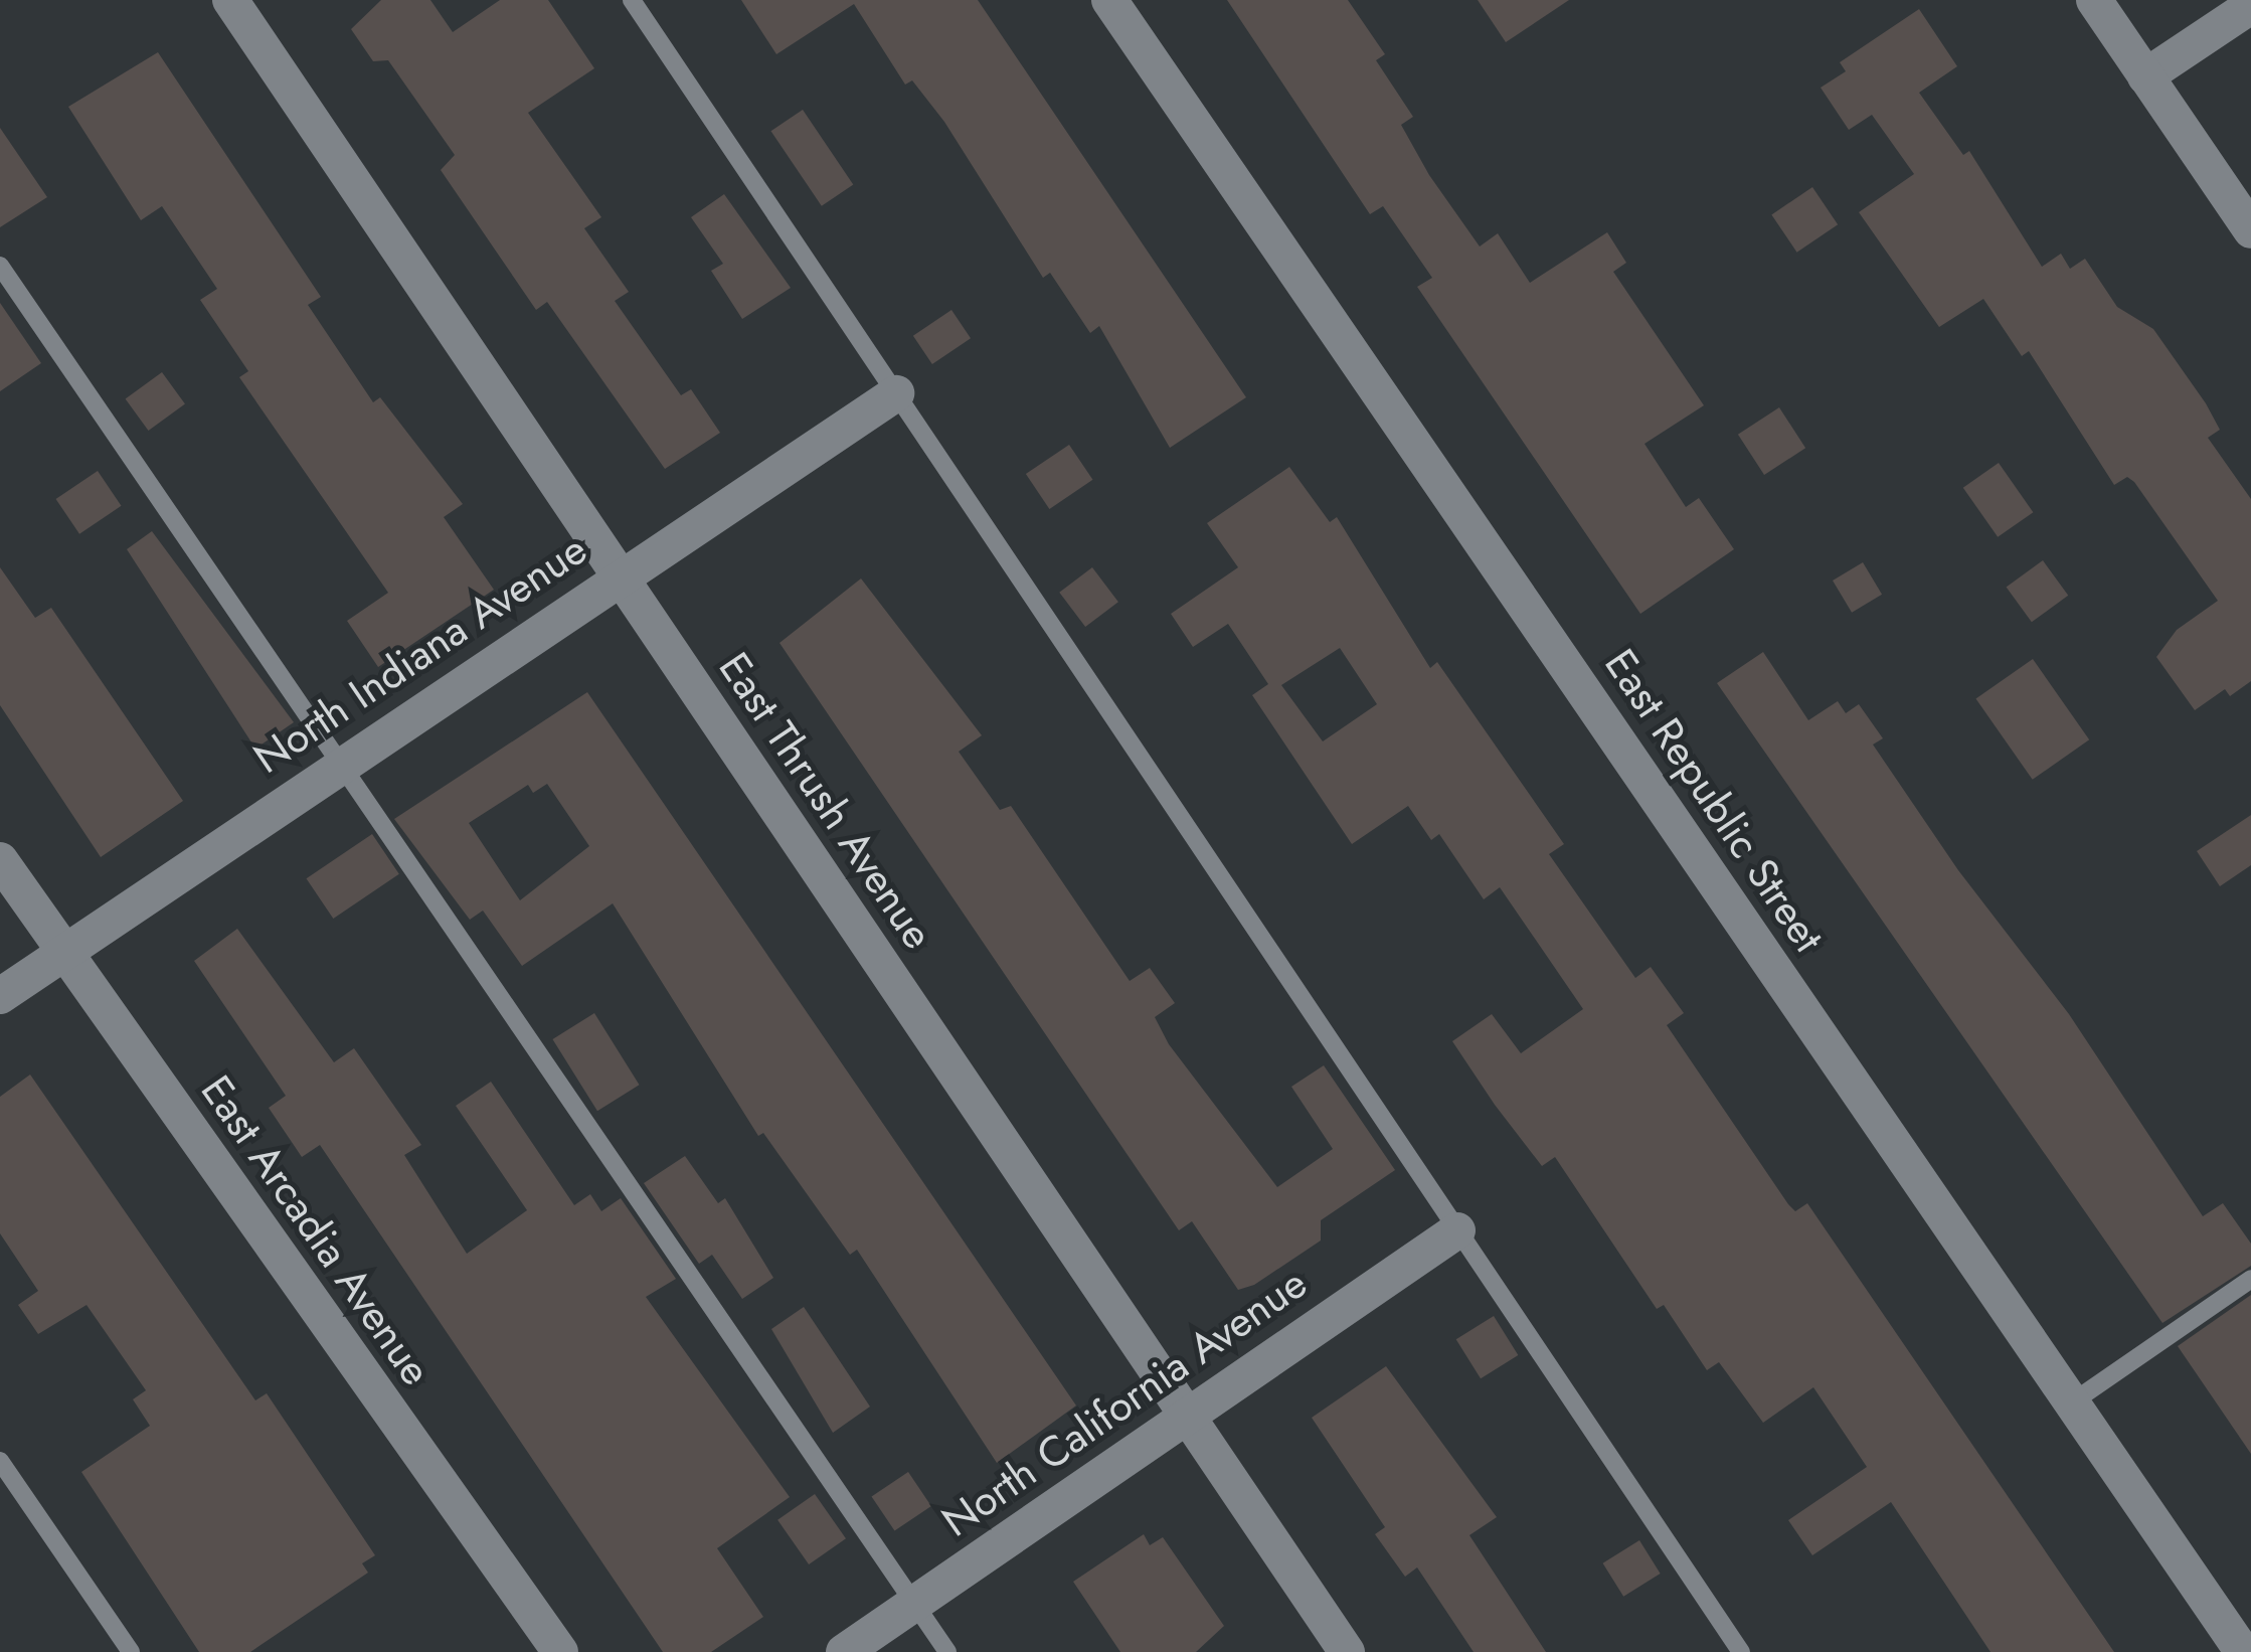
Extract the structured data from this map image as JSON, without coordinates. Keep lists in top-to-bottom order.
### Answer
{
  "streets": {
    "street": [
      "North Indiana Avenue",
      "East Thrush Avenue",
      "East Republic Street",
      "East Arcadia Avenue",
      "North California Avenue"
    ]
  },
  "crossings": [
    ["North Indiana Avenue", "East Thrush Avenue"],
    ["North Indiana Avenue", "East Arcadia Avenue"],
    ["East Thrush Avenue", "North California Avenue"]
  ]
}
